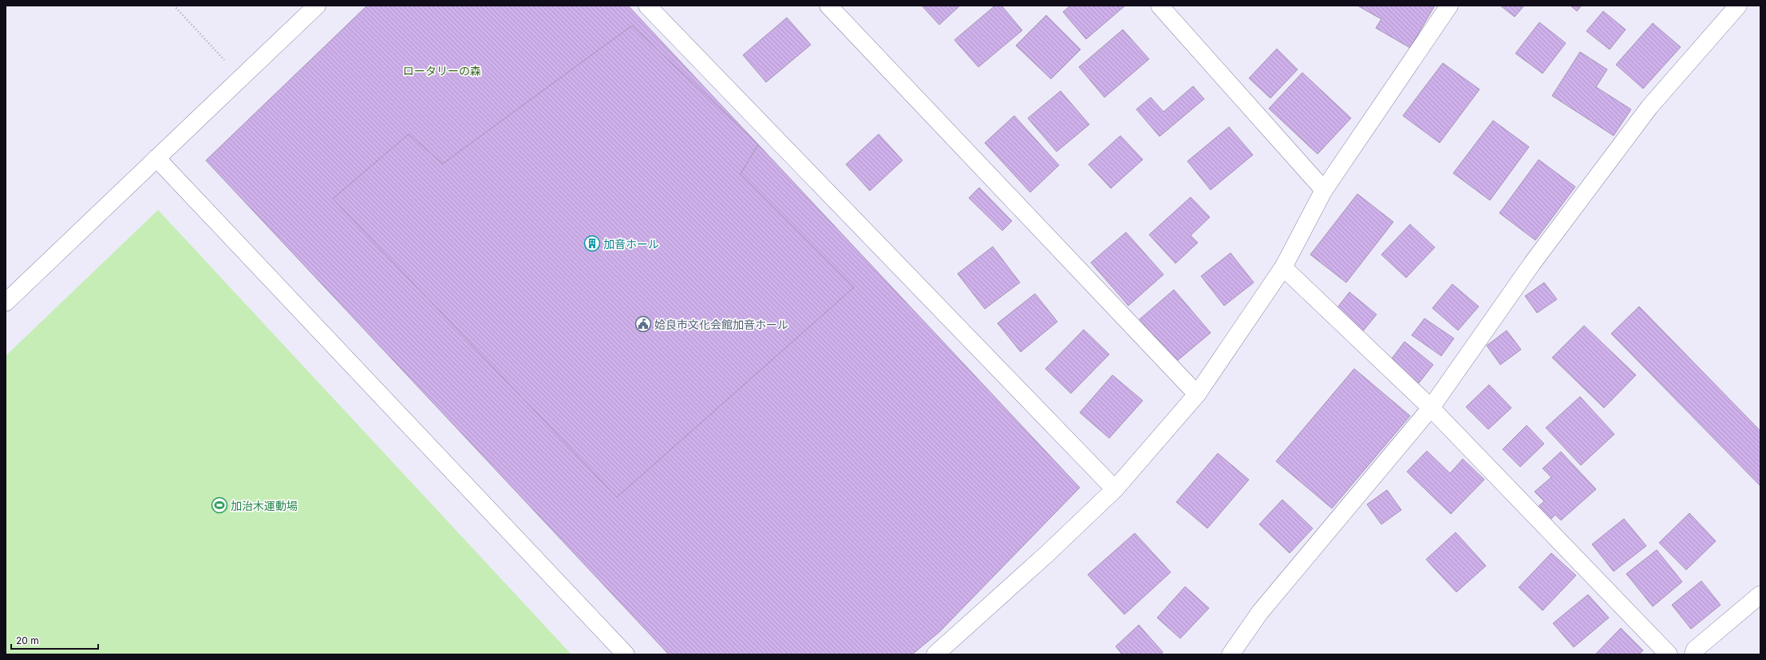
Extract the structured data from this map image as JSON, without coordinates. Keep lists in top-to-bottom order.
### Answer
{
  "parks": ["ロータリーの森"],
  "places": {
    "building": ["加音ホール"],
    "public building": ["姶良市文化会館加音ホール"],
    "sports": ["加治木運動場"]
  },
  "scale_bar": "20 m"
}
